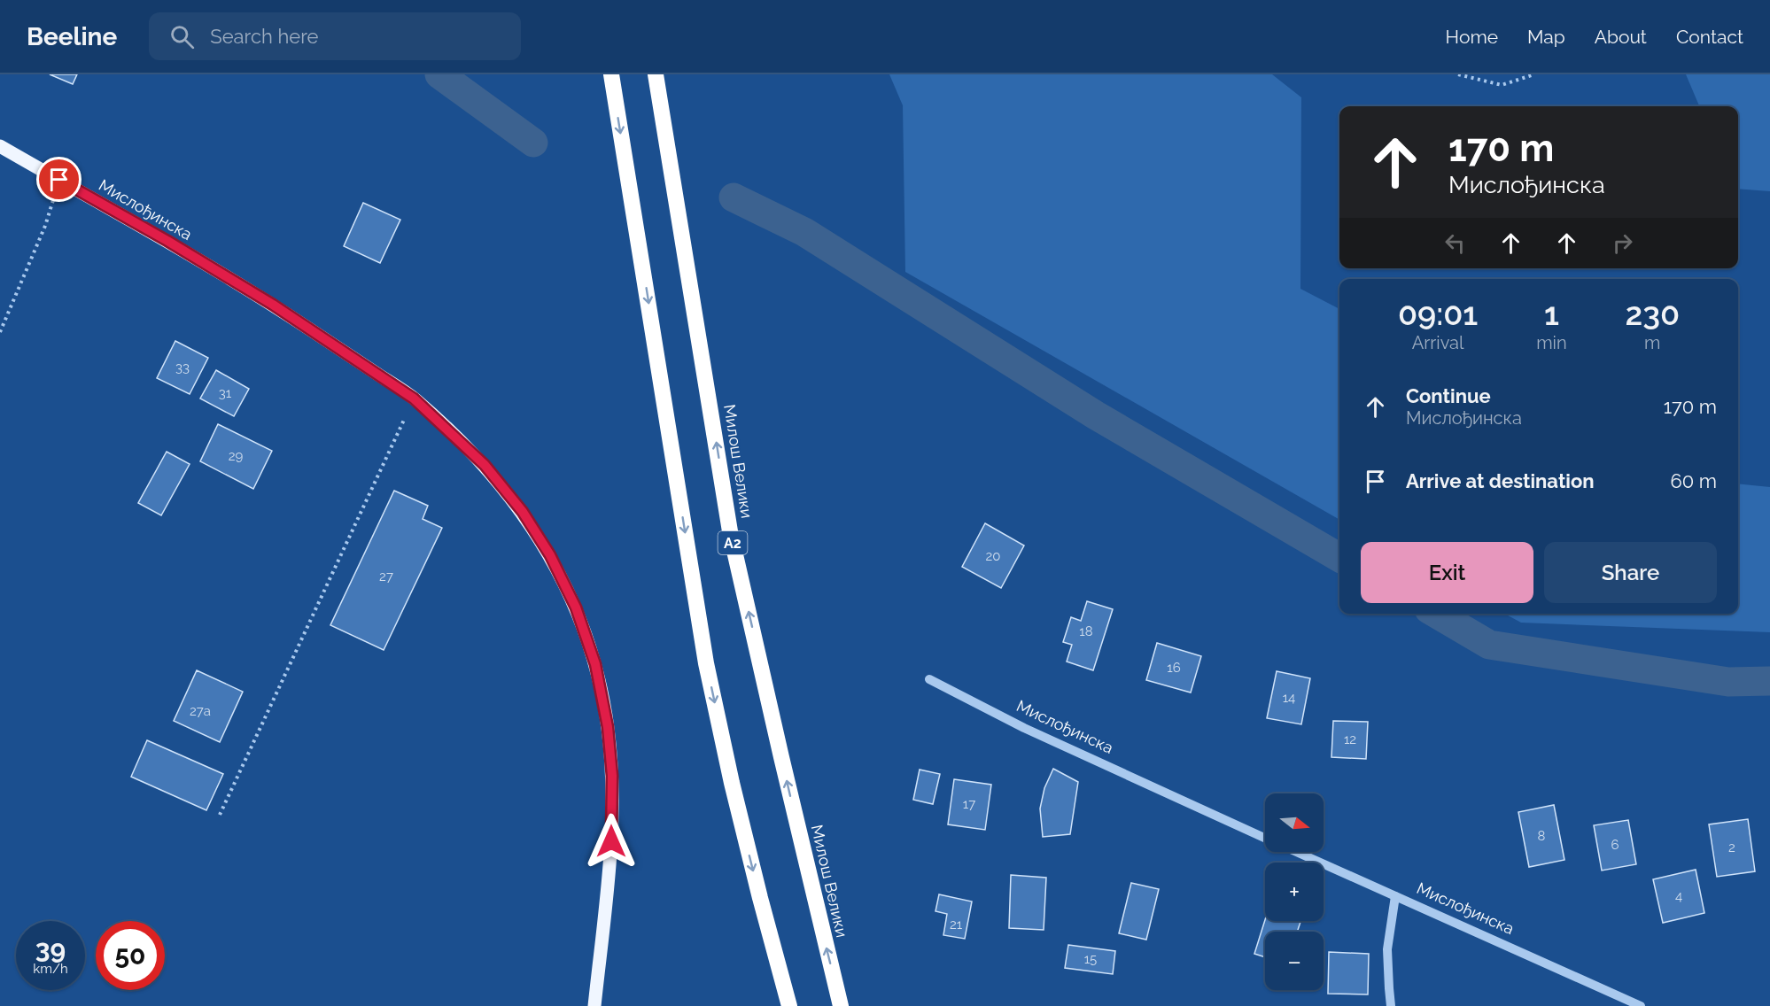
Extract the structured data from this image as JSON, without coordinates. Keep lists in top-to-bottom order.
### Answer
{
  "streets": {
    "highway": ["Милош Велики", "A2"],
    "main road": ["Мислођинска"]
  },
  "house_numbers": [
    "33",
    "31",
    "29",
    "20",
    "27",
    "18",
    "16",
    "14",
    "27a",
    "12",
    "17",
    "8",
    "6",
    "2",
    "4",
    "21",
    "15"
  ],
  "north": "right",
  "page": {
    "header": "Beeline",
    "search": "Search here",
    "nav": [
      "Home",
      "Map",
      "About",
      "Contact"
    ],
    "turn": ["170 m", "Мислођинска"],
    "eta": [
      "09:01",
      "Arrival",
      "1",
      "min",
      "230",
      "m"
    ],
    "list": [
      {
        "name": "Continue",
        "note": "Мислођинска",
        "value": "170 m"
      },
      {
        "name": "Arrive at destination",
        "value": "60 m"
      }
    ],
    "buttons": ["Exit", "Share"],
    "map_buttons": ["+", "−"],
    "speed": "39 km/h",
    "limit": "50"
  }
}
